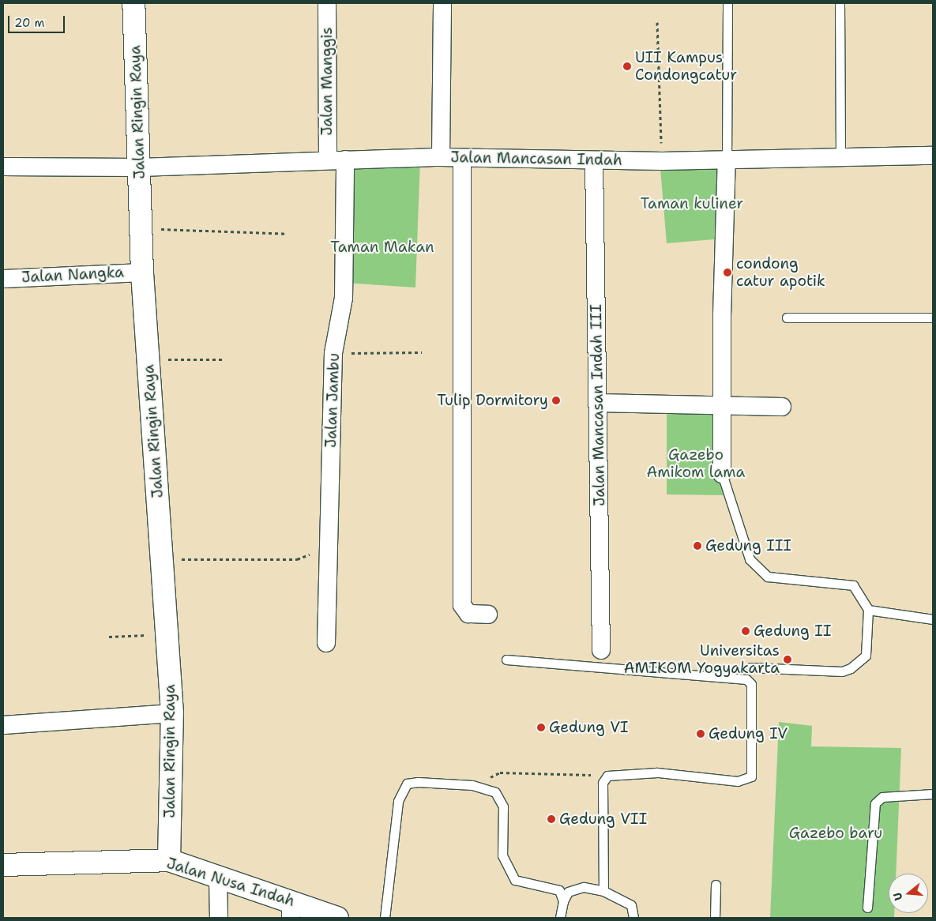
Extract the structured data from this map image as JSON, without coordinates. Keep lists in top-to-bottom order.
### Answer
{
  "streets": {
    "main road": ["Jalan Ringin Raya", "Jalan Nusa Indah"],
    "street": [
      "Jalan Manggis",
      "Jalan Mancasan Indah",
      "Jalan Nangka",
      "Jalan Jambu",
      "Jalan Mancasan Indah III"
    ]
  },
  "crossings": [
    ["Jalan Manggis", "Jalan Mancasan Indah"],
    ["Jalan Manggis", "Jalan Jambu"],
    ["Jalan Ringin Raya", "Jalan Mancasan Indah"],
    ["Jalan Ringin Raya", "Jalan Nangka"],
    ["Jalan Ringin Raya", "Jalan Nusa Indah"],
    ["Jalan Mancasan Indah", "Jalan Jambu"],
    ["Jalan Mancasan Indah", "Jalan Mancasan Indah III"]
  ],
  "parks": [
    "Taman kuliner",
    "Taman Makan",
    "Gazebo Amikom lama",
    "Gazebo baru"
  ],
  "places": [
    "UII Kampus Condongcatur",
    "condong catur apotik",
    "Tulip Dormitory",
    "Gedung III",
    "Gedung II",
    "Universitas AMIKOM Yogyakarta",
    "Gedung VI",
    "Gedung IV",
    "Gedung VII"
  ],
  "scale_bar": "20 m",
  "north": "left"
}
